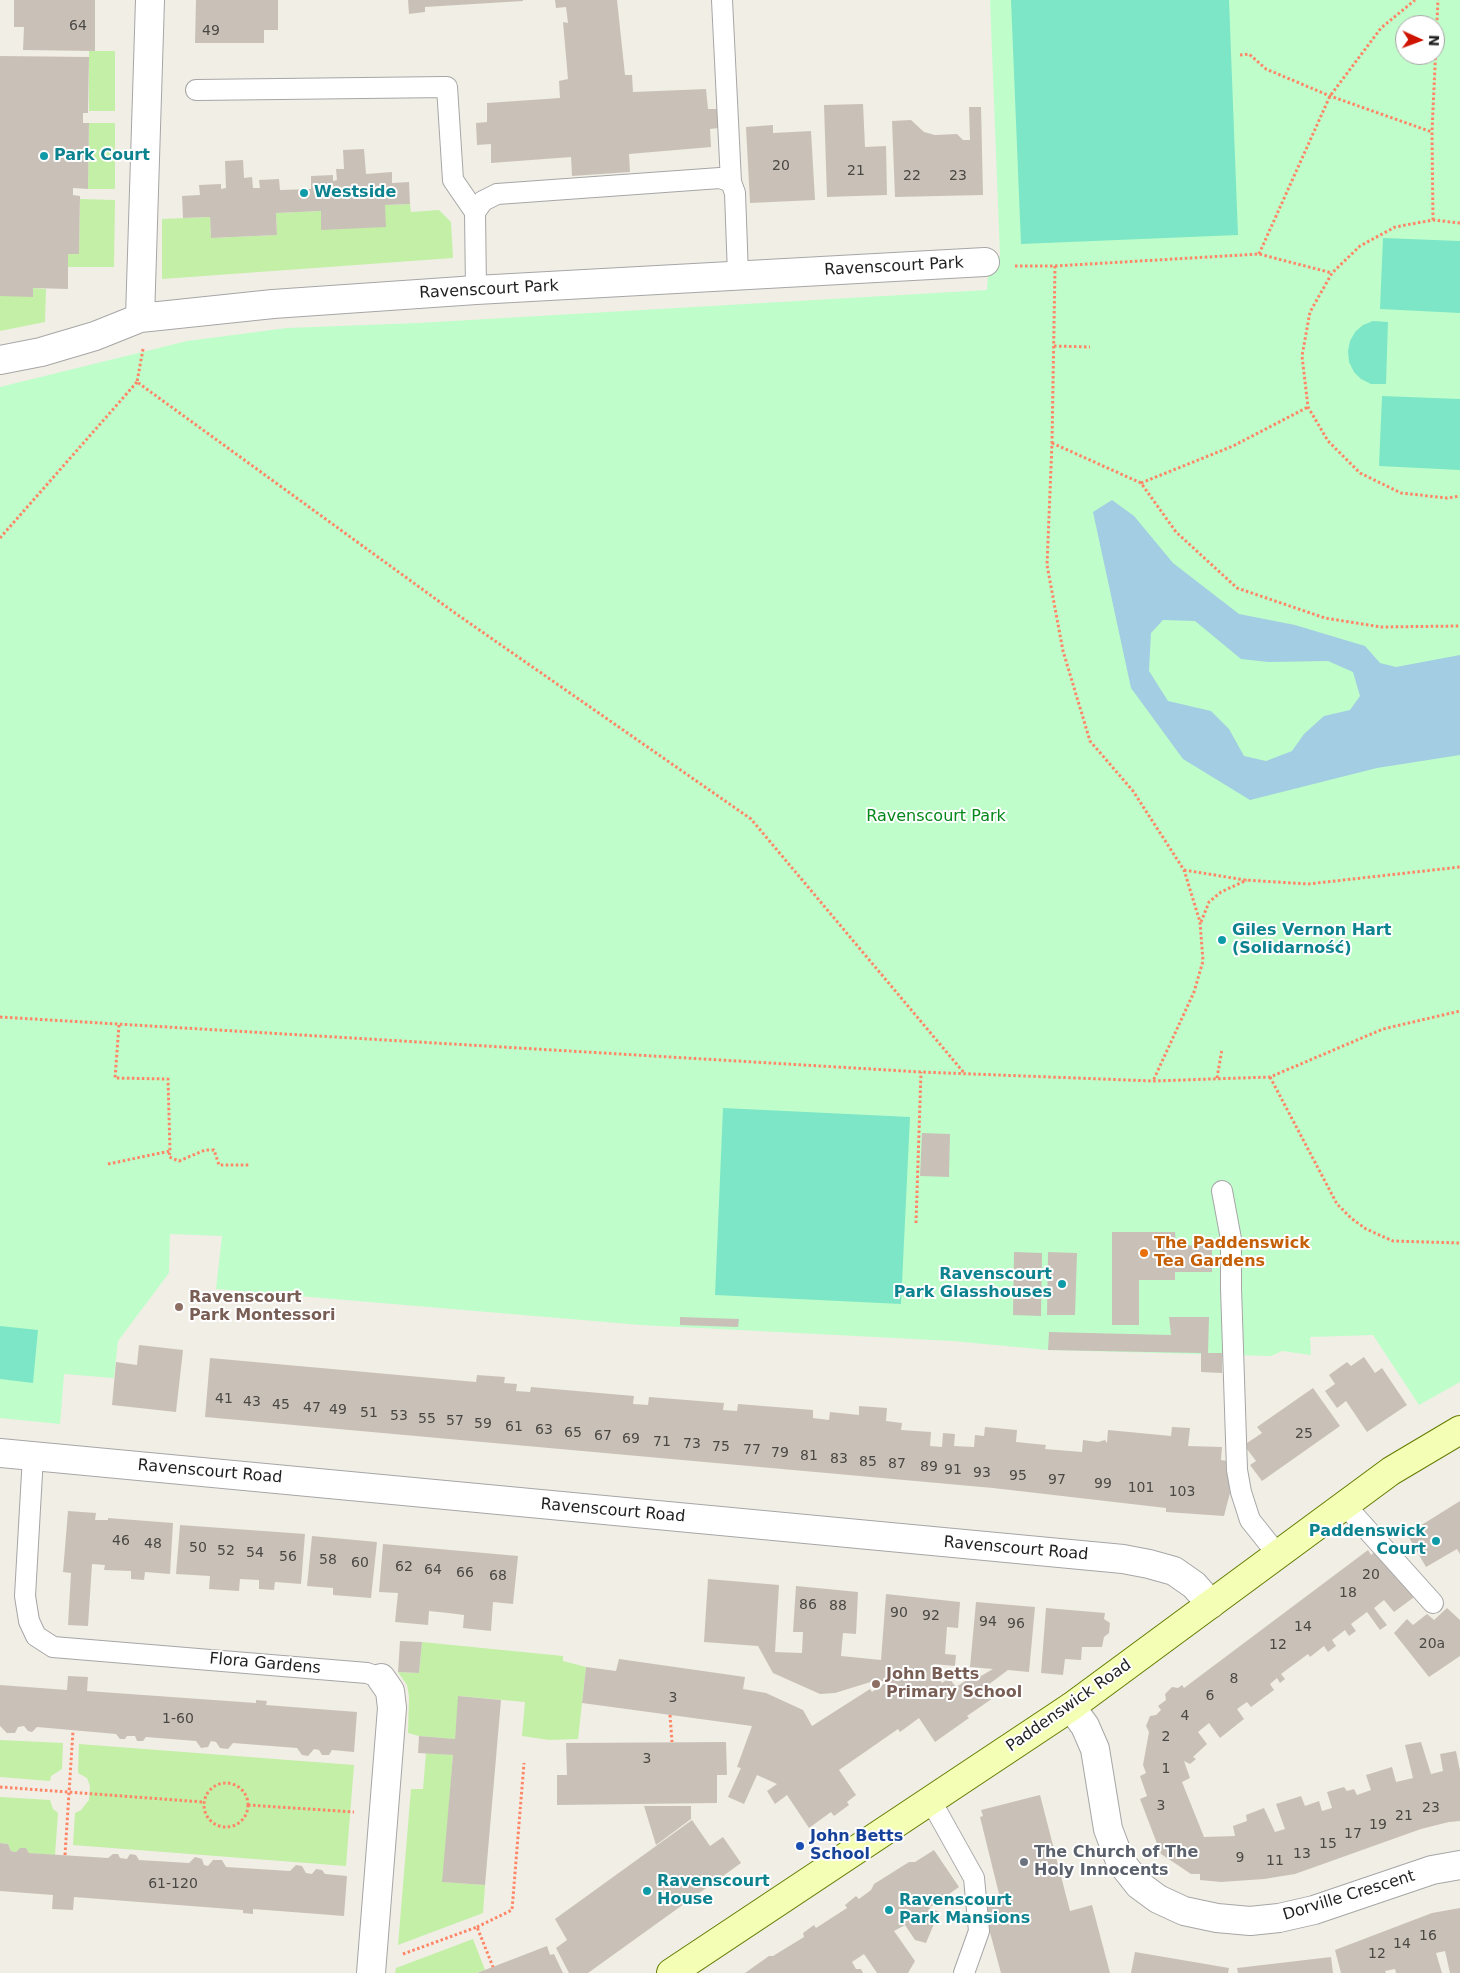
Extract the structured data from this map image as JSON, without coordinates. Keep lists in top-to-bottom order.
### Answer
{
  "streets": {
    "main road": ["Paddenswick Road"],
    "street": [
      "Ravenscourt Park",
      "Ravenscourt Road",
      "Flora Gardens",
      "Dorville Crescent"
    ]
  },
  "crossings": [
    ["Ravenscourt Road", "Flora Gardens"],
    ["Ravenscourt Road", "Paddenswick Road"],
    ["Paddenswick Road", "Dorville Crescent"]
  ],
  "parks": ["Ravenscourt Park"],
  "places": [
    "Park Court",
    "Westside",
    "Giles Vernon Hart (Solidarność)",
    "The Paddenswick Tea Gardens",
    "Ravenscourt Park Glasshouses",
    "Ravenscourt Park Montessori",
    "Paddenswick Court",
    "John Betts Primary School",
    "John Betts School",
    "The Church of The Holy Innocents",
    "Ravenscourt House",
    "Ravenscourt Park Mansions"
  ],
  "house_numbers": [
    "64",
    "49",
    "20",
    "21",
    "22",
    "23",
    "41",
    "43",
    "45",
    "47",
    "49",
    "51",
    "53",
    "55",
    "57",
    "59",
    "61",
    "63",
    "65",
    "25",
    "67",
    "69",
    "71",
    "73",
    "75",
    "77",
    "79",
    "81",
    "83",
    "85",
    "87",
    "89",
    "91",
    "93",
    "95",
    "97",
    "99",
    "101",
    "103",
    "46",
    "48",
    "50",
    "52",
    "54",
    "56",
    "58",
    "60",
    "62",
    "64",
    "66",
    "20",
    "68",
    "18",
    "86",
    "88",
    "90",
    "92",
    "94",
    "96",
    "14",
    "20a",
    "12",
    "8",
    "6",
    "3",
    "4",
    "1-60",
    "2",
    "3",
    "1",
    "3",
    "23",
    "21",
    "19",
    "17",
    "15",
    "13",
    "9",
    "11",
    "61-120",
    "16",
    "14",
    "12"
  ],
  "north": "right"
}
